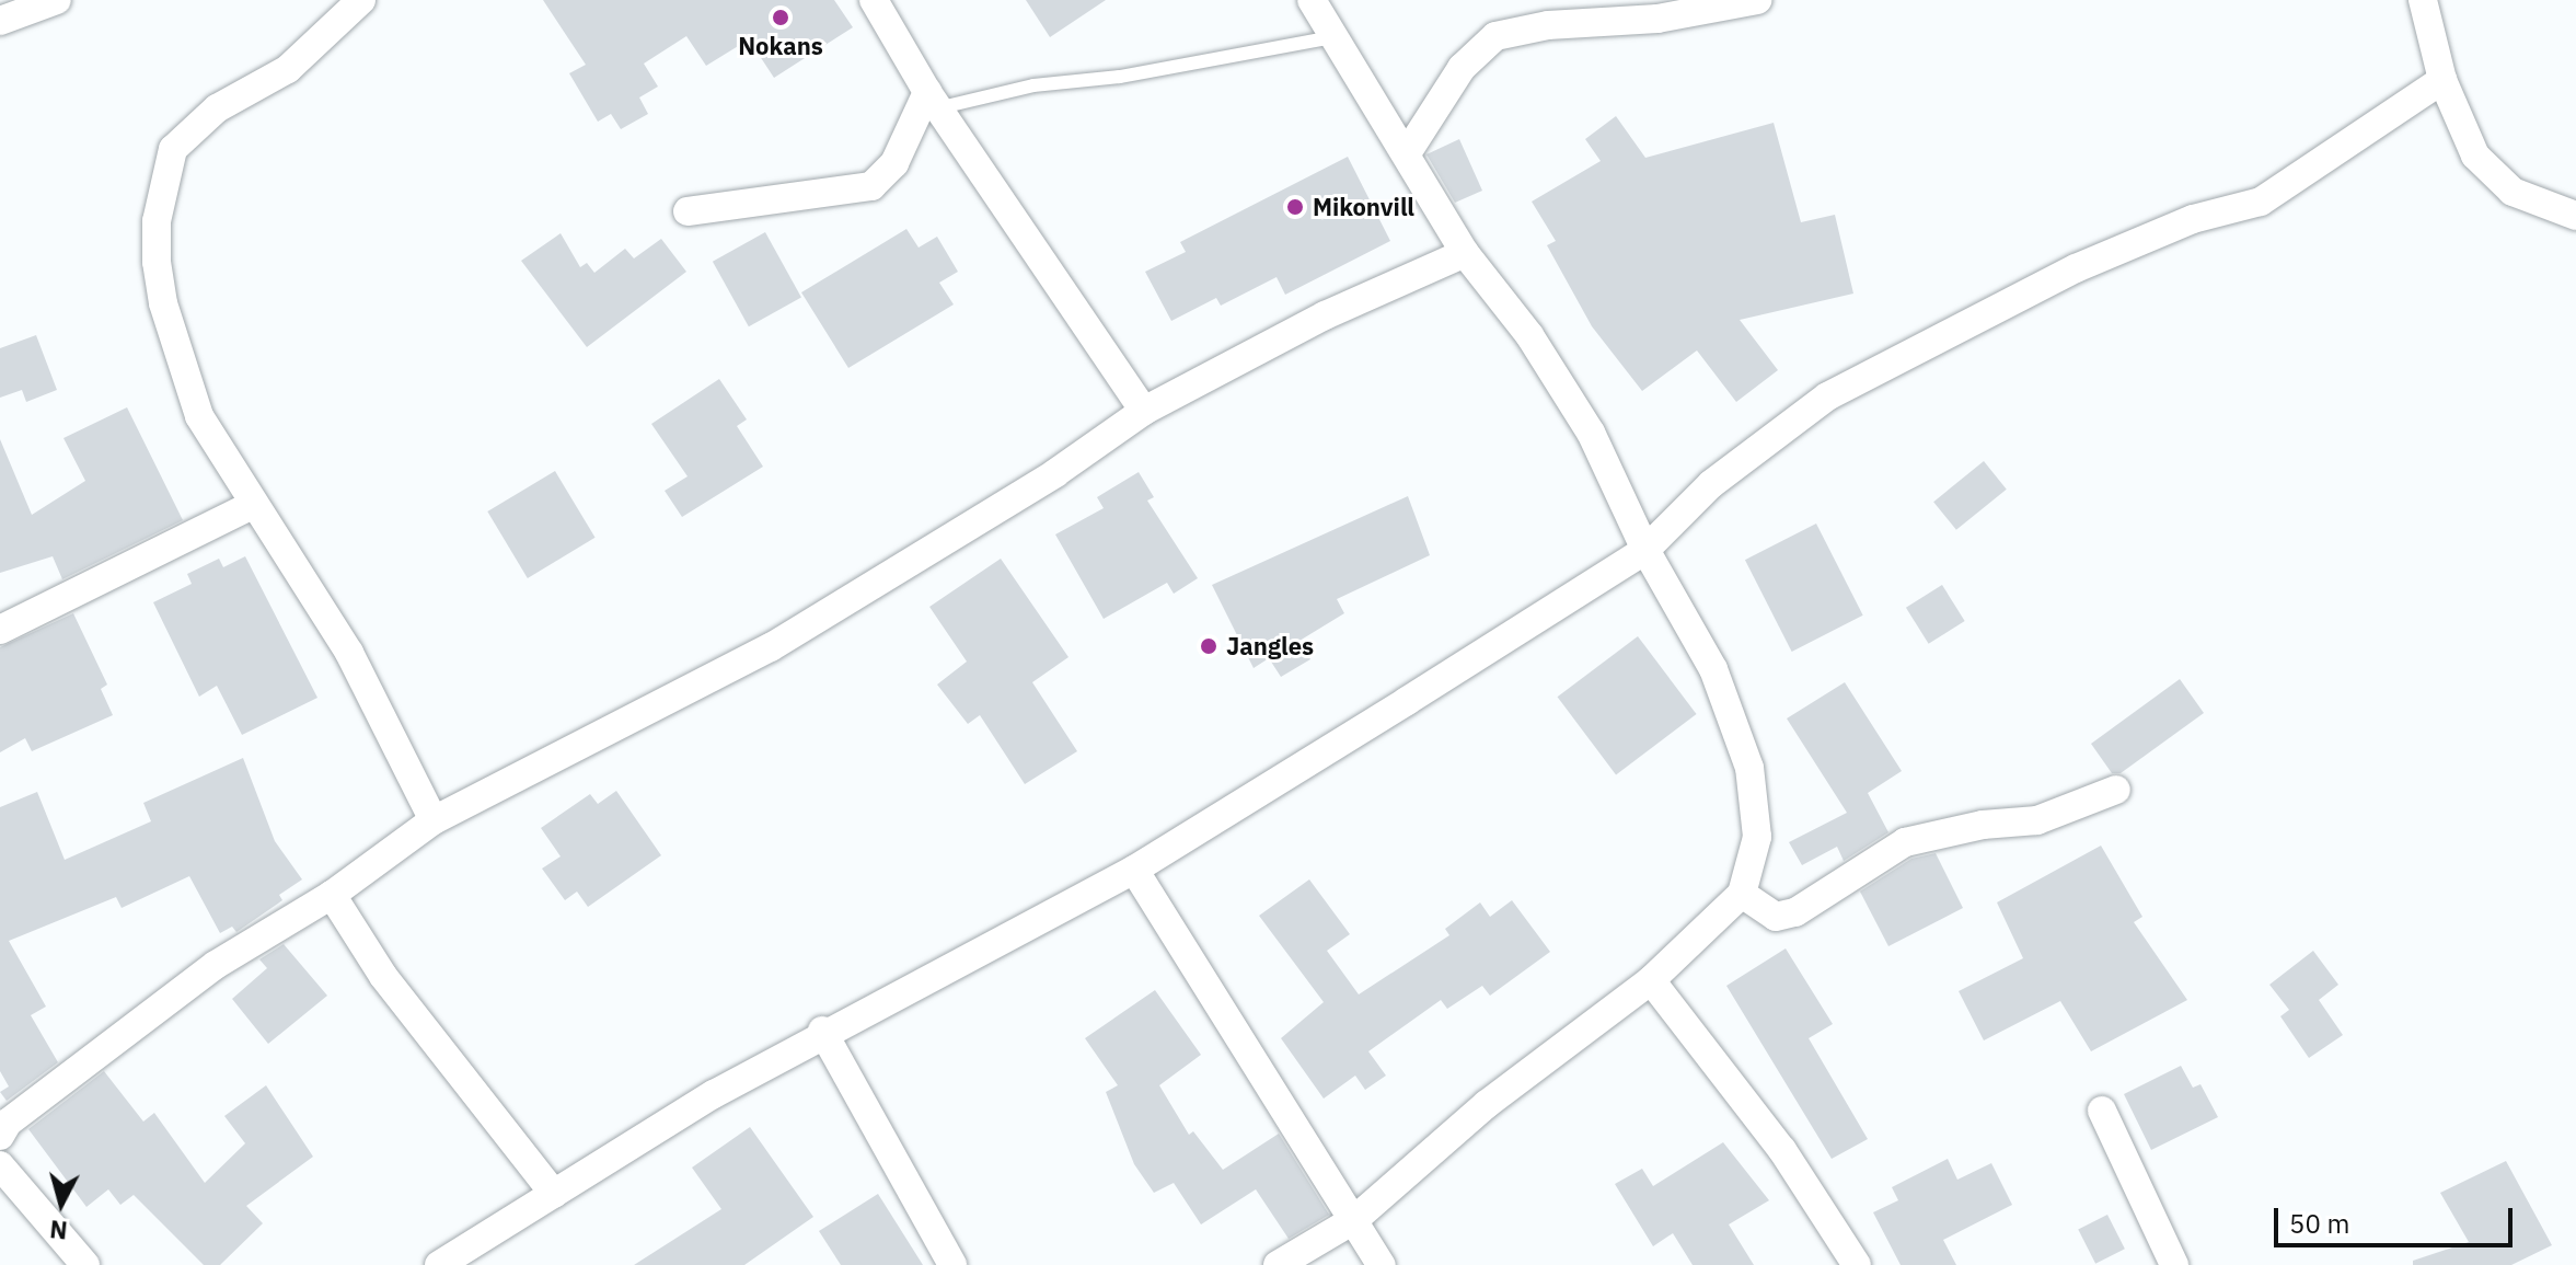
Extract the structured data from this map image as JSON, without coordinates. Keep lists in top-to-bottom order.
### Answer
{
  "places": ["Nokans", "Mikonvill", "Jangles"],
  "scale_bar": "50 m",
  "north": "bottom"
}
